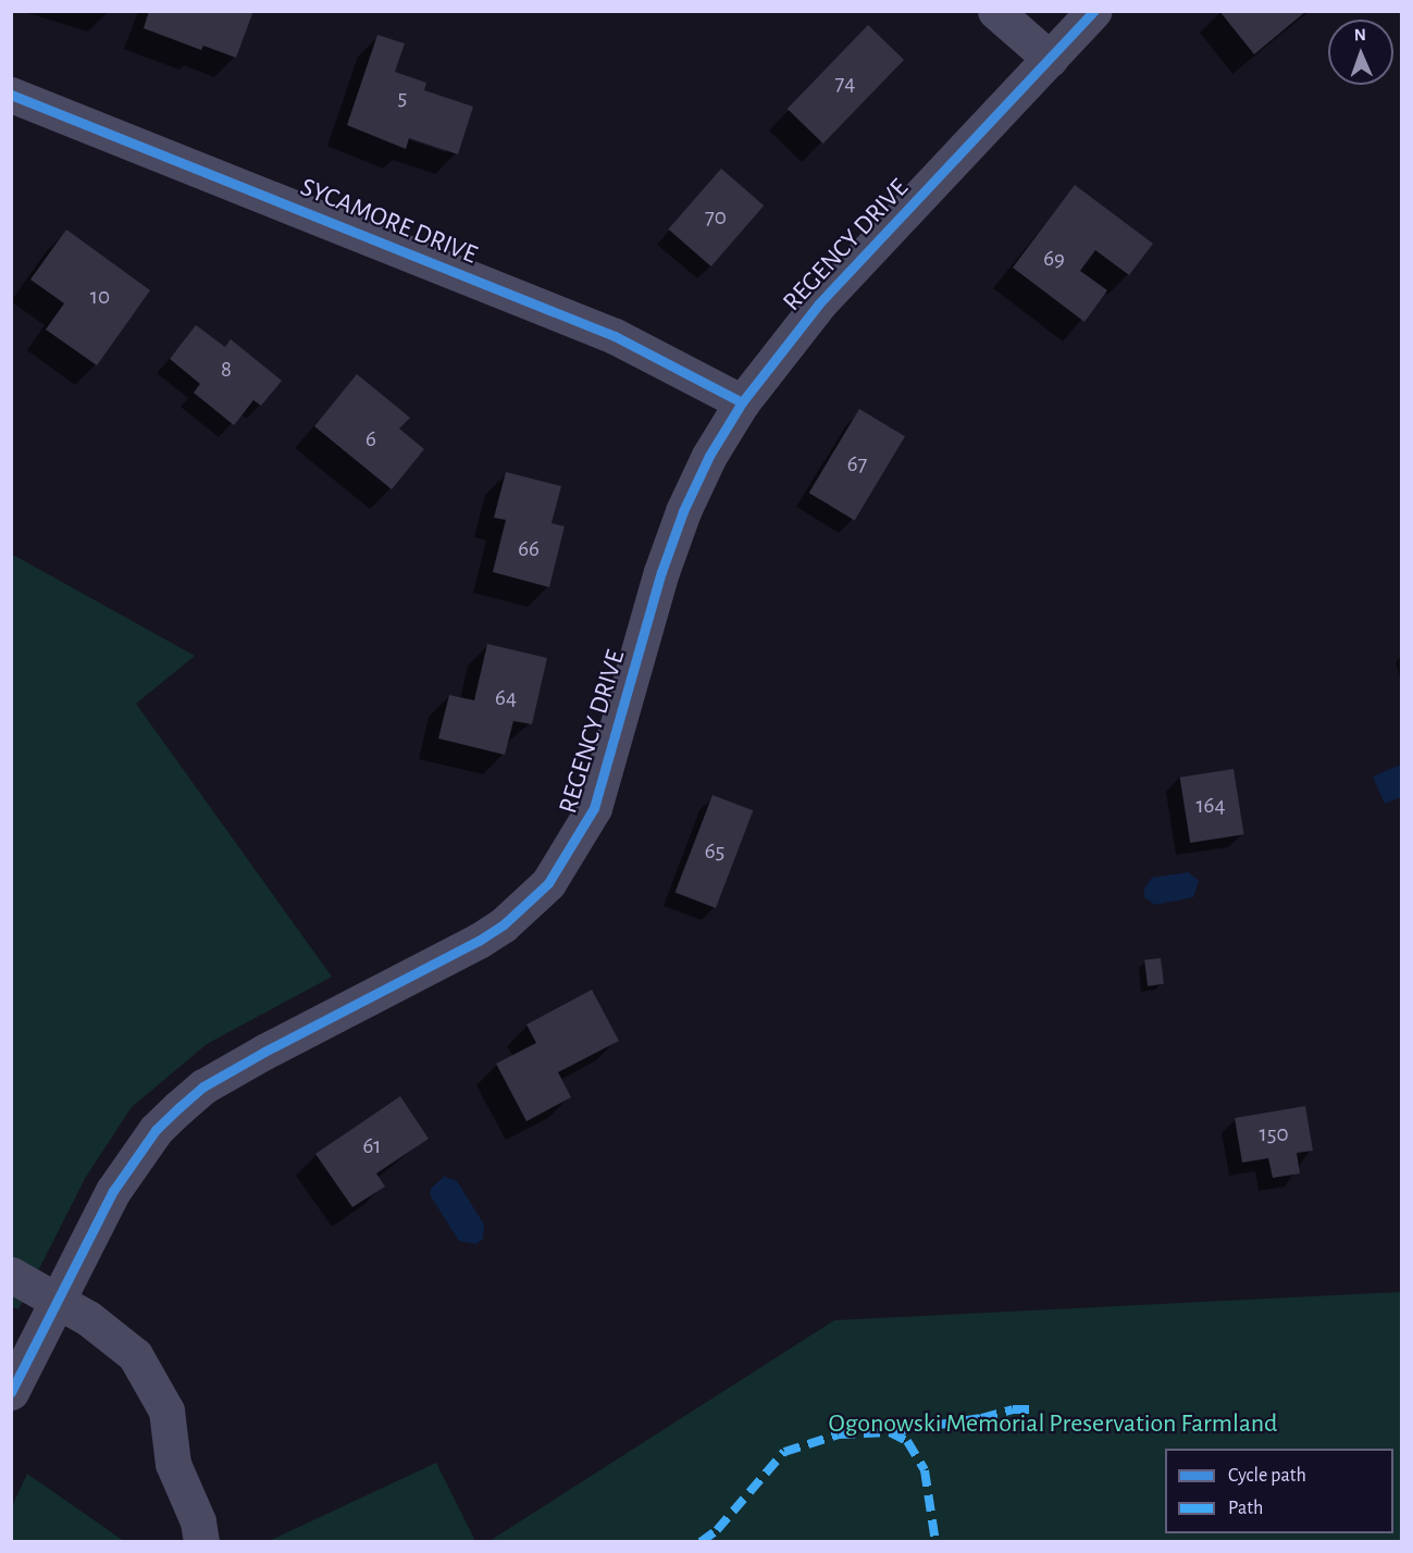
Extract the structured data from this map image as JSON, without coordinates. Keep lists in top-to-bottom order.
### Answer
{
  "streets": {
    "street": ["SYCAMORE DRIVE", "REGENCY DRIVE"]
  },
  "crossings": [
    ["SYCAMORE DRIVE", "REGENCY DRIVE"]
  ],
  "parks": ["Ogonowski Memorial Preservation Farmland"],
  "house_numbers": [
    "74",
    "5",
    "70",
    "69",
    "10",
    "8",
    "6",
    "67",
    "66",
    "64",
    "164",
    "65",
    "150",
    "61"
  ],
  "legend": ["Cycle path", "Path"],
  "north": "top"
}
